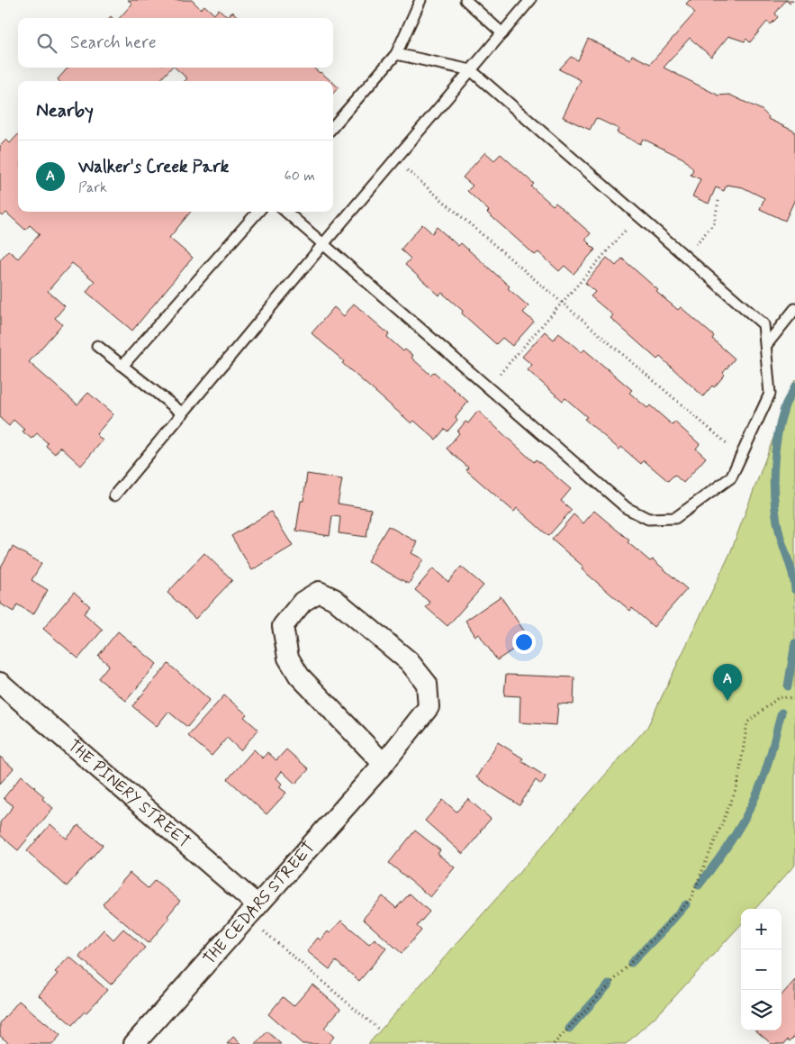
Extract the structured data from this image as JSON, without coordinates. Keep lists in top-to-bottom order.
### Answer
{
  "streets": {
    "street": ["THE PINERY STREET", "THE CEDARS STREET"]
  },
  "crossings": [
    ["THE PINERY STREET", "THE CEDARS STREET"]
  ],
  "page": {
    "search": "Search here",
    "heading": "Nearby",
    "list": [
      {
        "mark": "A",
        "name": "Walker's Creek Park",
        "note": "Park",
        "value": "60 m"
      }
    ],
    "pins": "A",
    "map_buttons": ["+", "−"]
  }
}
